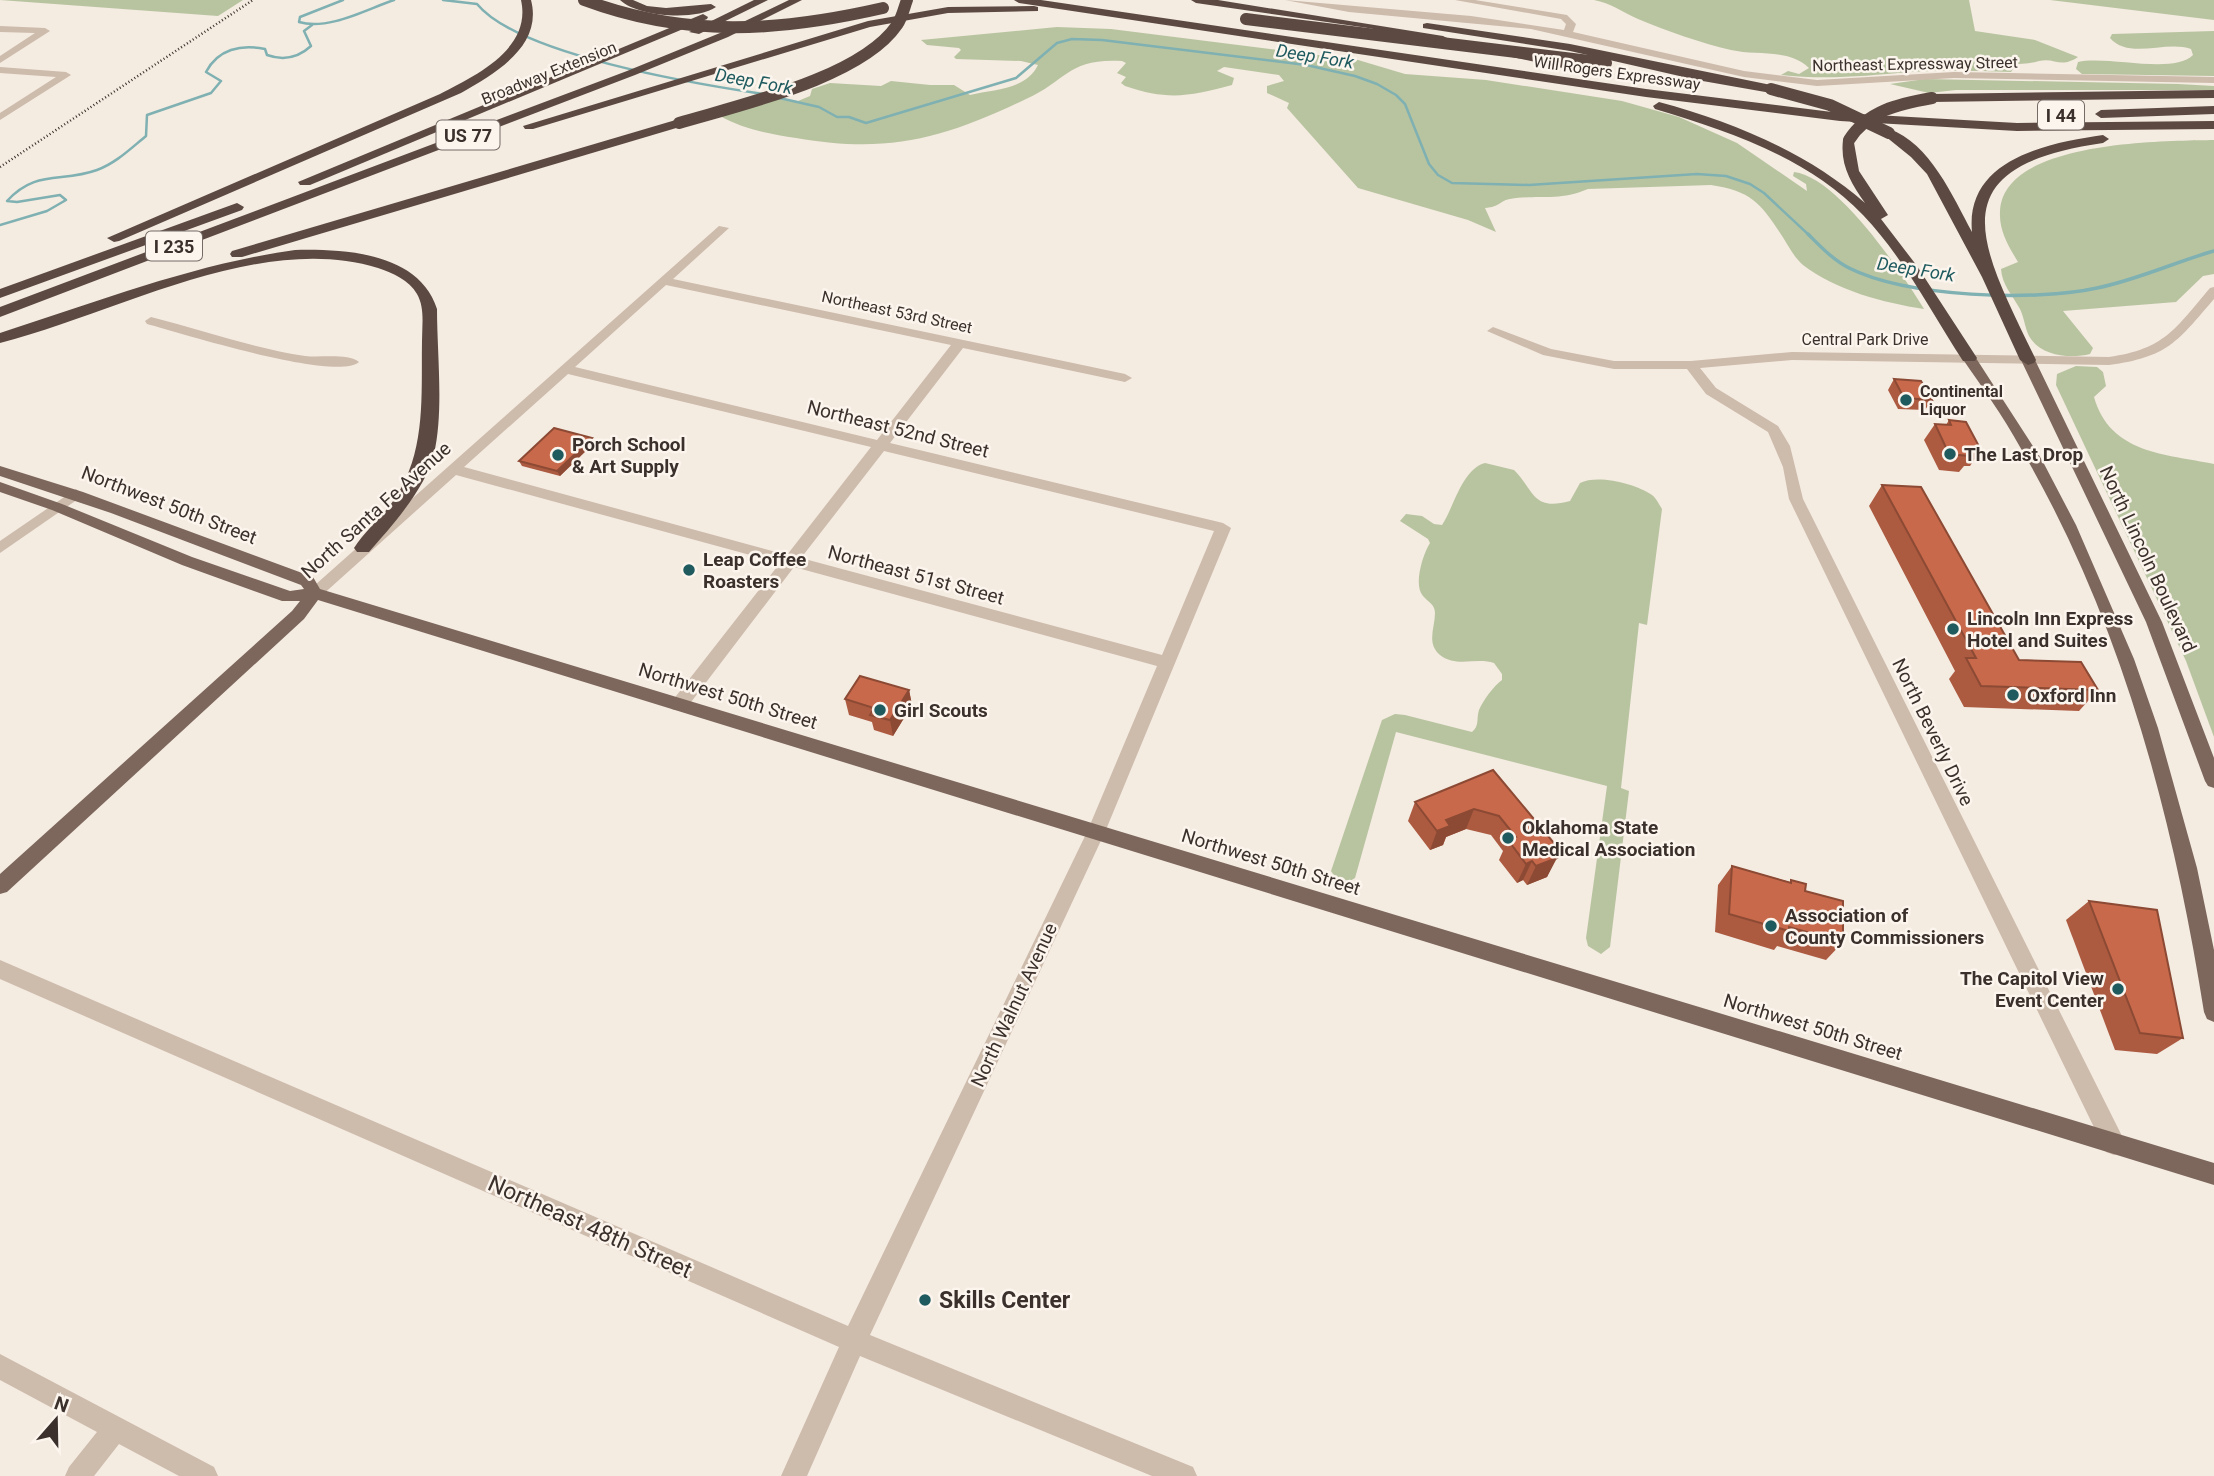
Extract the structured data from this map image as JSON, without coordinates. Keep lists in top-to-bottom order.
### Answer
{
  "streets": {
    "highway": [
      "Broadway Extension",
      "Will Rogers Expressway",
      "I 44",
      "US 77",
      "I 235"
    ],
    "main road": ["Northwest 50th Street", "North Santa Fe Avenue", "North Lincoln Boulevard"],
    "street": [
      "Northeast Expressway Street",
      "Northeast 53rd Street",
      "Central Park Drive",
      "Northeast 52nd Street",
      "Northeast 51st Street",
      "North Beverly Drive",
      "North Walnut Avenue",
      "Northeast 48th Street"
    ]
  },
  "crossings": [
    ["Broadway Extension", "I 235"],
    ["Northeast 53rd Street", "North Santa Fe Avenue"],
    ["Central Park Drive", "North Lincoln Boulevard"],
    ["Central Park Drive", "North Beverly Drive"],
    ["Northeast 52nd Street", "North Santa Fe Avenue"],
    ["Northeast 52nd Street", "North Walnut Avenue"],
    ["Northwest 50th Street", "North Santa Fe Avenue"],
    ["Northwest 50th Street", "North Beverly Drive"],
    ["Northwest 50th Street", "North Walnut Avenue"],
    ["North Santa Fe Avenue", "Northeast 51st Street"],
    ["Northeast 51st Street", "North Walnut Avenue"],
    ["North Walnut Avenue", "Northeast 48th Street"]
  ],
  "water": ["Deep Fork"],
  "places": [
    "Continental Liquor",
    "The Last Drop",
    "Porch School & Art Supply",
    "Leap Coffee Roasters",
    "Lincoln Inn Express Hotel and Suites",
    "Oxford Inn",
    "Girl Scouts",
    "Oklahoma State Medical Association",
    "Association of County Commissioners",
    "The Capitol View Event Center",
    "Skills Center"
  ],
  "north": "top"
}
